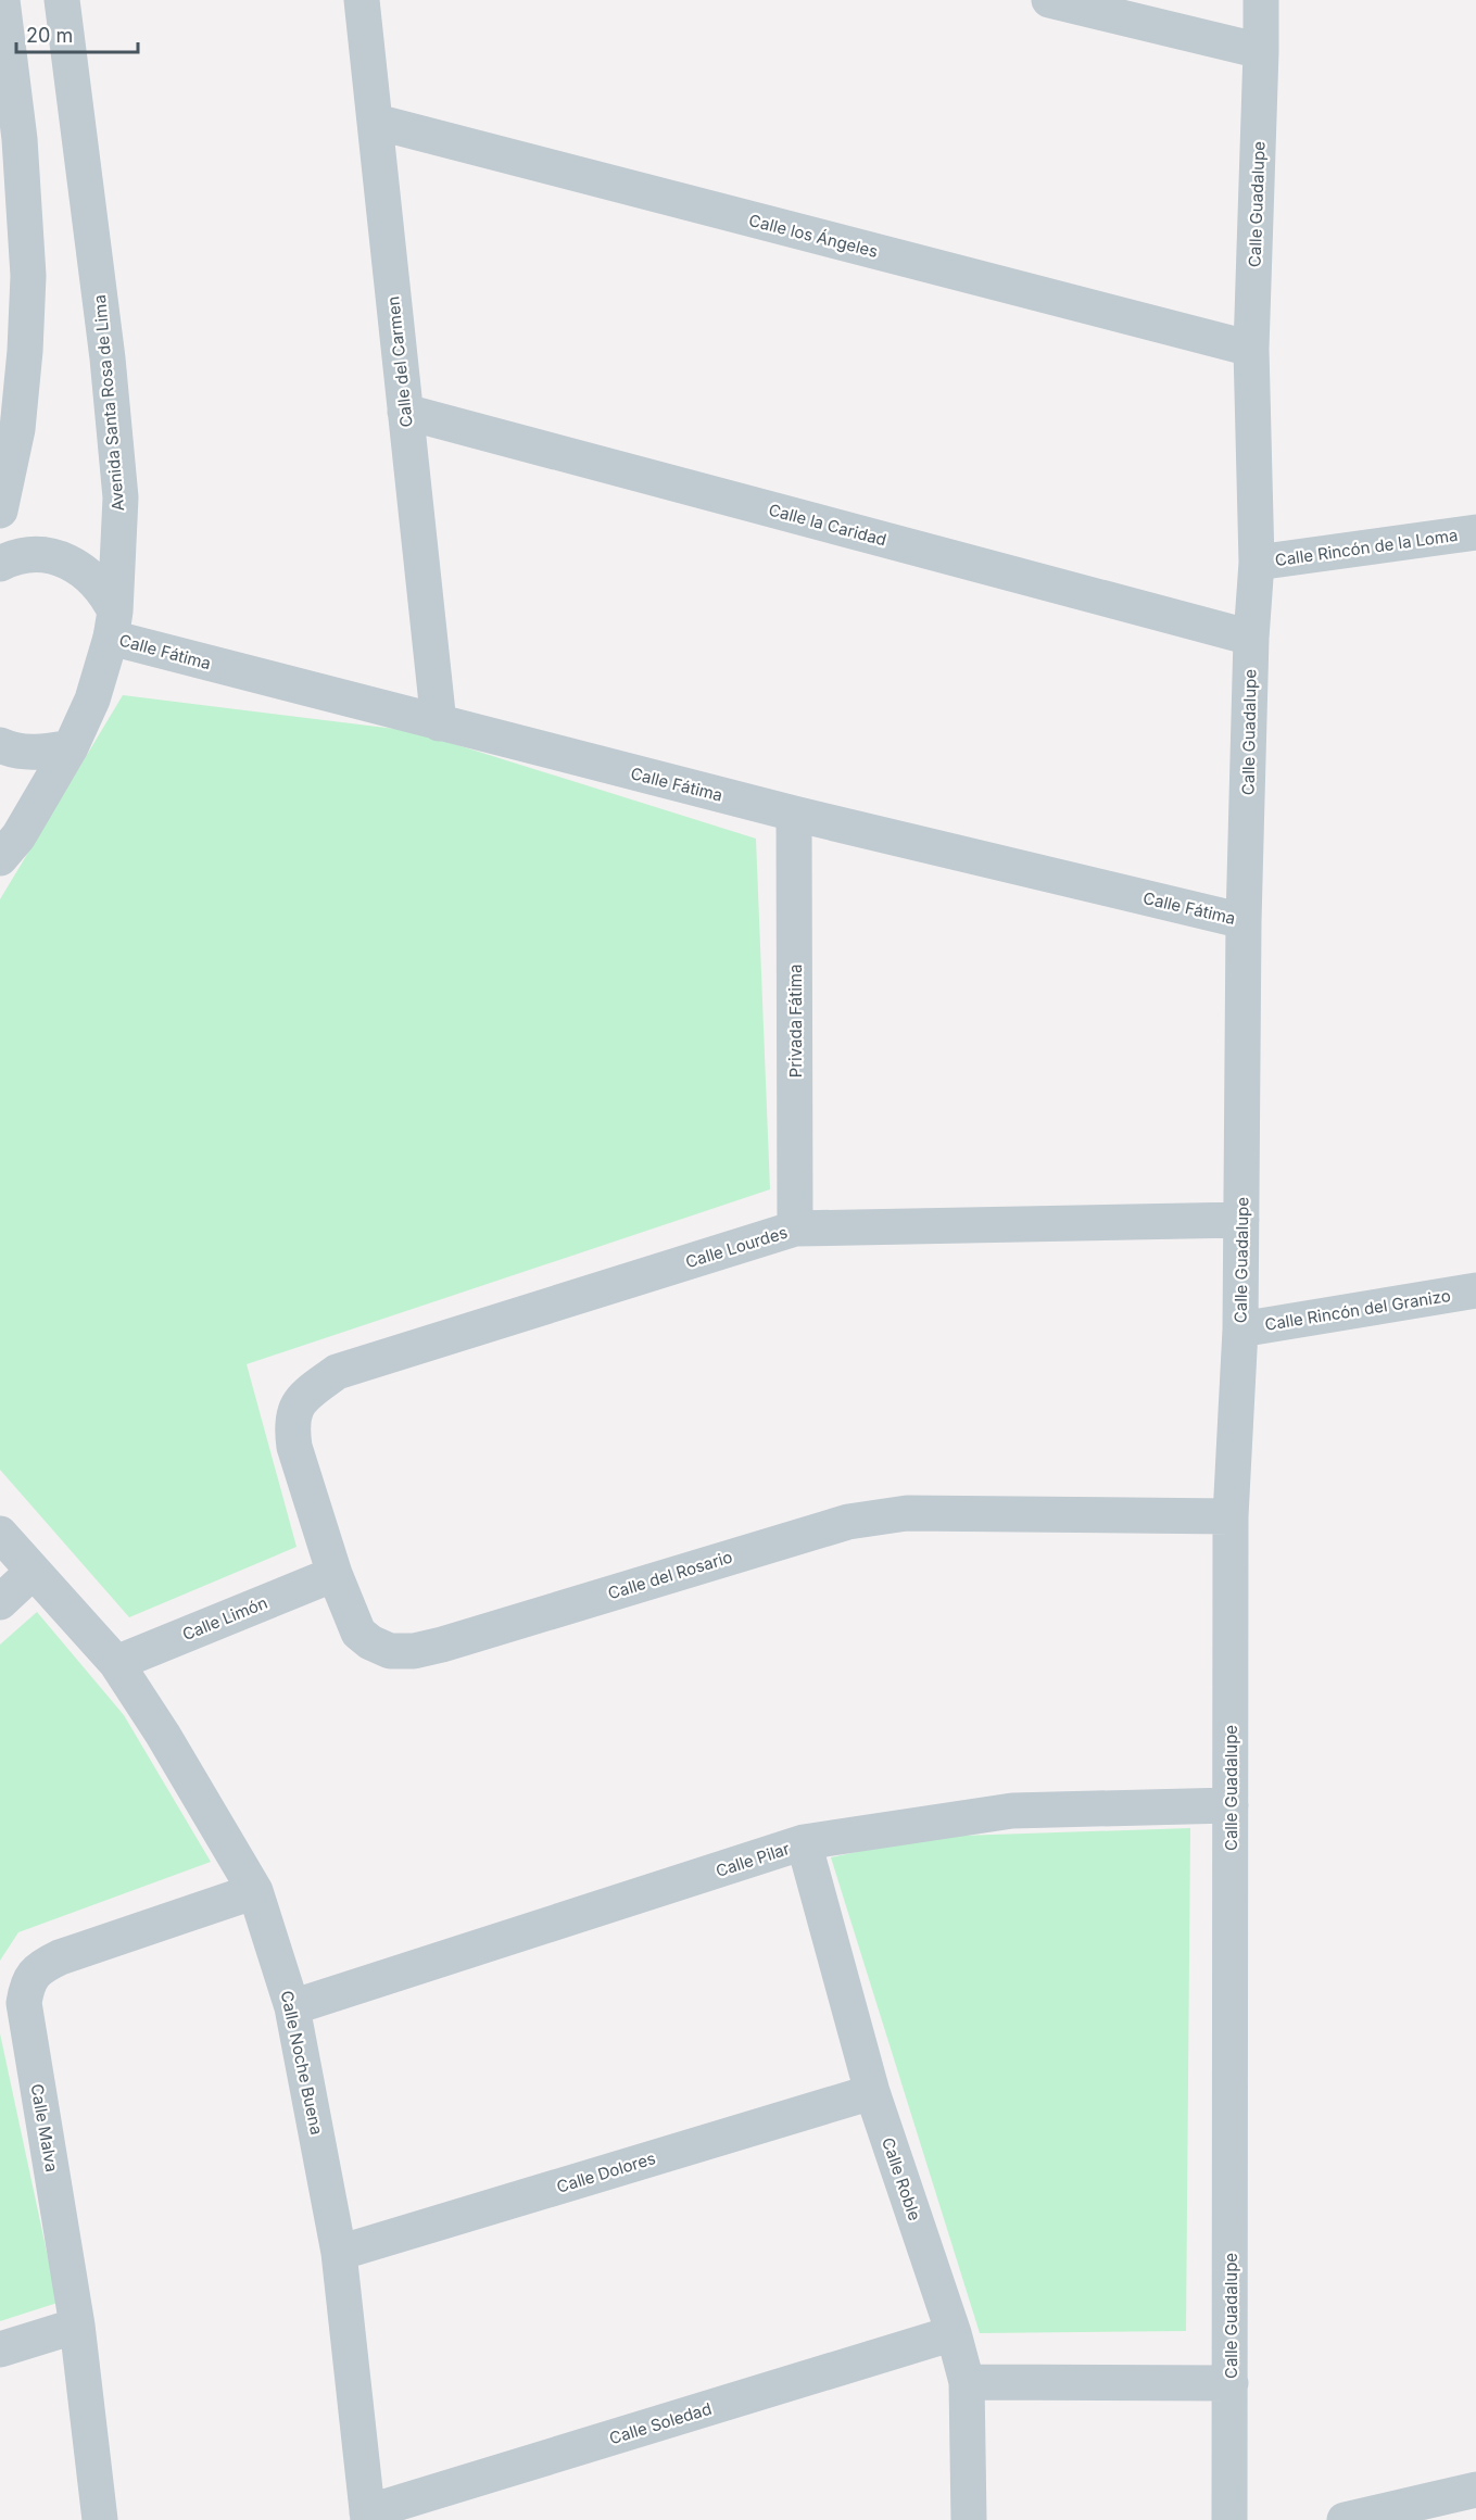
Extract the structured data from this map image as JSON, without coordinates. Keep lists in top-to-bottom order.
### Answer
{
  "streets": {
    "street": [
      "Calle Guadalupe",
      "Calle los Ángeles",
      "Calle del Carmen",
      "Avenida Santa Rosa de Lima",
      "Calle la Caridad",
      "Calle Rincón de la Loma",
      "Calle Fátima",
      "Privada Fátima",
      "Calle Lourdes",
      "Calle Rincón del Granizo",
      "Calle del Rosario",
      "Calle Limón",
      "Calle Pilar",
      "Calle Noche Buena",
      "Calle Malva",
      "Calle Dolores",
      "Calle Roble",
      "Calle Soledad"
    ]
  },
  "crossings": [
    ["Calle Guadalupe", "Calle los Ángeles"],
    ["Calle Guadalupe", "Calle la Caridad"],
    ["Calle Guadalupe", "Calle Rincón de la Loma"],
    ["Calle Guadalupe", "Calle Fátima"],
    ["Calle Guadalupe", "Calle Lourdes"],
    ["Calle Guadalupe", "Calle Rincón del Granizo"],
    ["Calle Guadalupe", "Calle del Rosario"],
    ["Calle Guadalupe", "Calle Pilar"],
    ["Calle los Ángeles", "Calle del Carmen"],
    ["Calle del Carmen", "Calle la Caridad"],
    ["Calle del Carmen", "Calle Fátima"],
    ["Avenida Santa Rosa de Lima", "Calle Fátima"],
    ["Calle Fátima", "Privada Fátima"],
    ["Privada Fátima", "Calle Lourdes"],
    ["Calle Lourdes", "Calle del Rosario"],
    ["Calle del Rosario", "Calle Limón"],
    ["Calle Limón", "Calle Noche Buena"],
    ["Calle Pilar", "Calle Noche Buena"],
    ["Calle Pilar", "Calle Roble"],
    ["Calle Noche Buena", "Calle Malva"],
    ["Calle Noche Buena", "Calle Dolores"],
    ["Calle Noche Buena", "Calle Soledad"],
    ["Calle Dolores", "Calle Roble"],
    ["Calle Roble", "Calle Soledad"]
  ],
  "scale_bar": "20 m"
}
